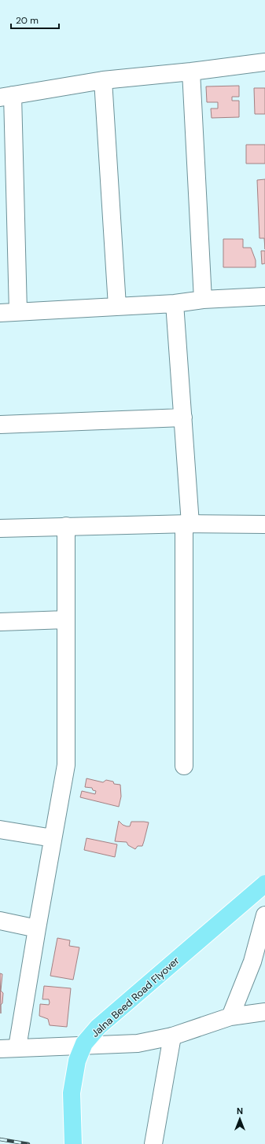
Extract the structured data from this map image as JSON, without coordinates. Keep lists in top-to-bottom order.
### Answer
{
  "streets": {
    "main road": ["Jalna Beed Road Flyover"]
  },
  "scale_bar": "20 m",
  "north": "top"
}
